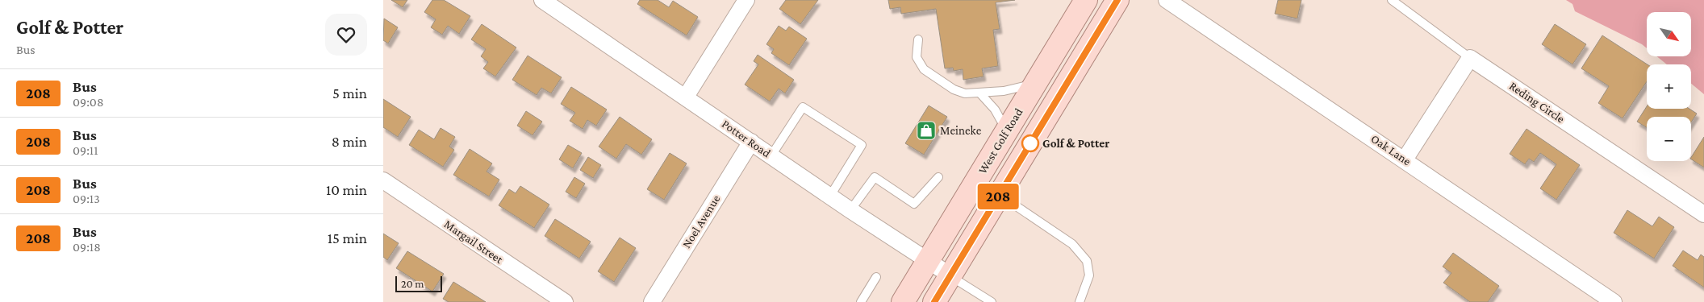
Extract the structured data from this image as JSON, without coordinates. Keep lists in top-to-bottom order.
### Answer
{
  "streets": {
    "main road": ["West Golf Road"],
    "street": [
      "Reding Circle",
      "Potter Road",
      "Oak Lane",
      "Noel Avenue",
      "Margail Street"
    ]
  },
  "crossings": [
    ["Potter Road", "West Golf Road"],
    ["Potter Road", "Noel Avenue"]
  ],
  "places": {
    "shop": ["Meineke"],
    "other": ["Golf & Potter"]
  },
  "lines": ["bus line 208"],
  "scale_bar": "20 m",
  "north": "bottom right",
  "page": {
    "heading": ["Golf & Potter", "Bus"],
    "on_map": "208",
    "map_buttons": ["+", "−"],
    "list": [
      {
        "mark": "208",
        "name": "Bus",
        "note": "09:08",
        "value": "5 min"
      },
      {
        "mark": "208",
        "name": "Bus",
        "note": "09:11",
        "value": "8 min"
      },
      {
        "mark": "208",
        "name": "Bus",
        "note": "09:13",
        "value": "10 min"
      },
      {
        "mark": "208",
        "name": "Bus",
        "note": "09:18",
        "value": "15 min"
      }
    ],
    "scale": "20 m"
  }
}
